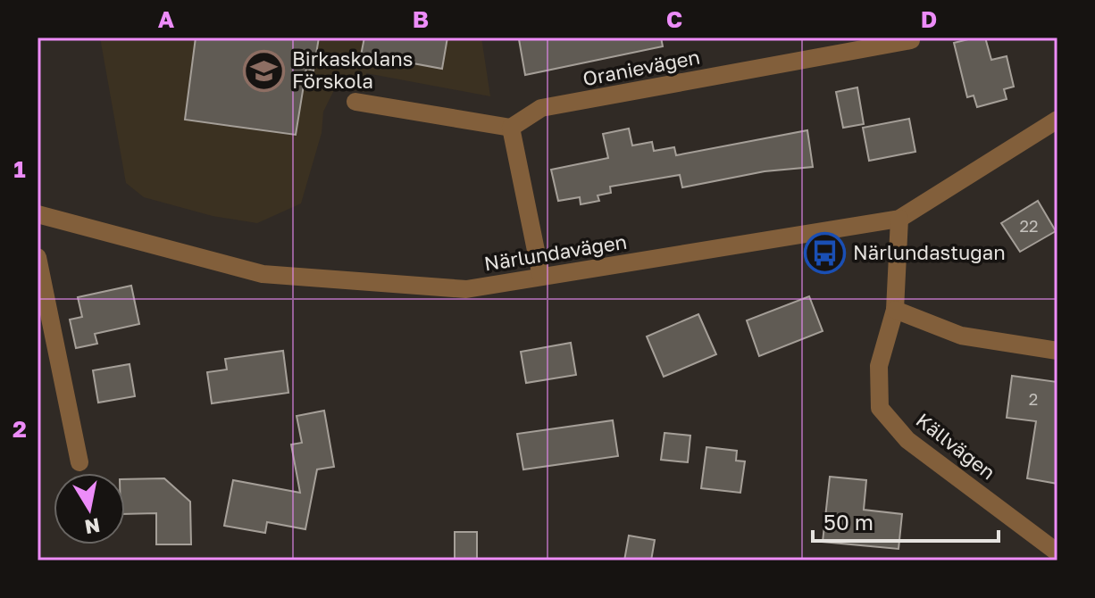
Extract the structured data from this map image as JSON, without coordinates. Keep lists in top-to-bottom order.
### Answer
{
  "streets": {
    "street": ["Oranievägen", "Närlundavägen", "Källvägen"]
  },
  "crossings": [
    ["Närlundavägen", "Källvägen"]
  ],
  "places": {
    "school or university": ["Birkaskolans Förskola"],
    "bus stop": ["Närlundastugan"]
  },
  "house_numbers": ["22", "2"],
  "scale_bar": "50 m",
  "north": "bottom",
  "grid": {
    "columns": [
      "A",
      "B",
      "C",
      "D"
    ],
    "rows": ["1", "2"]
  }
}
